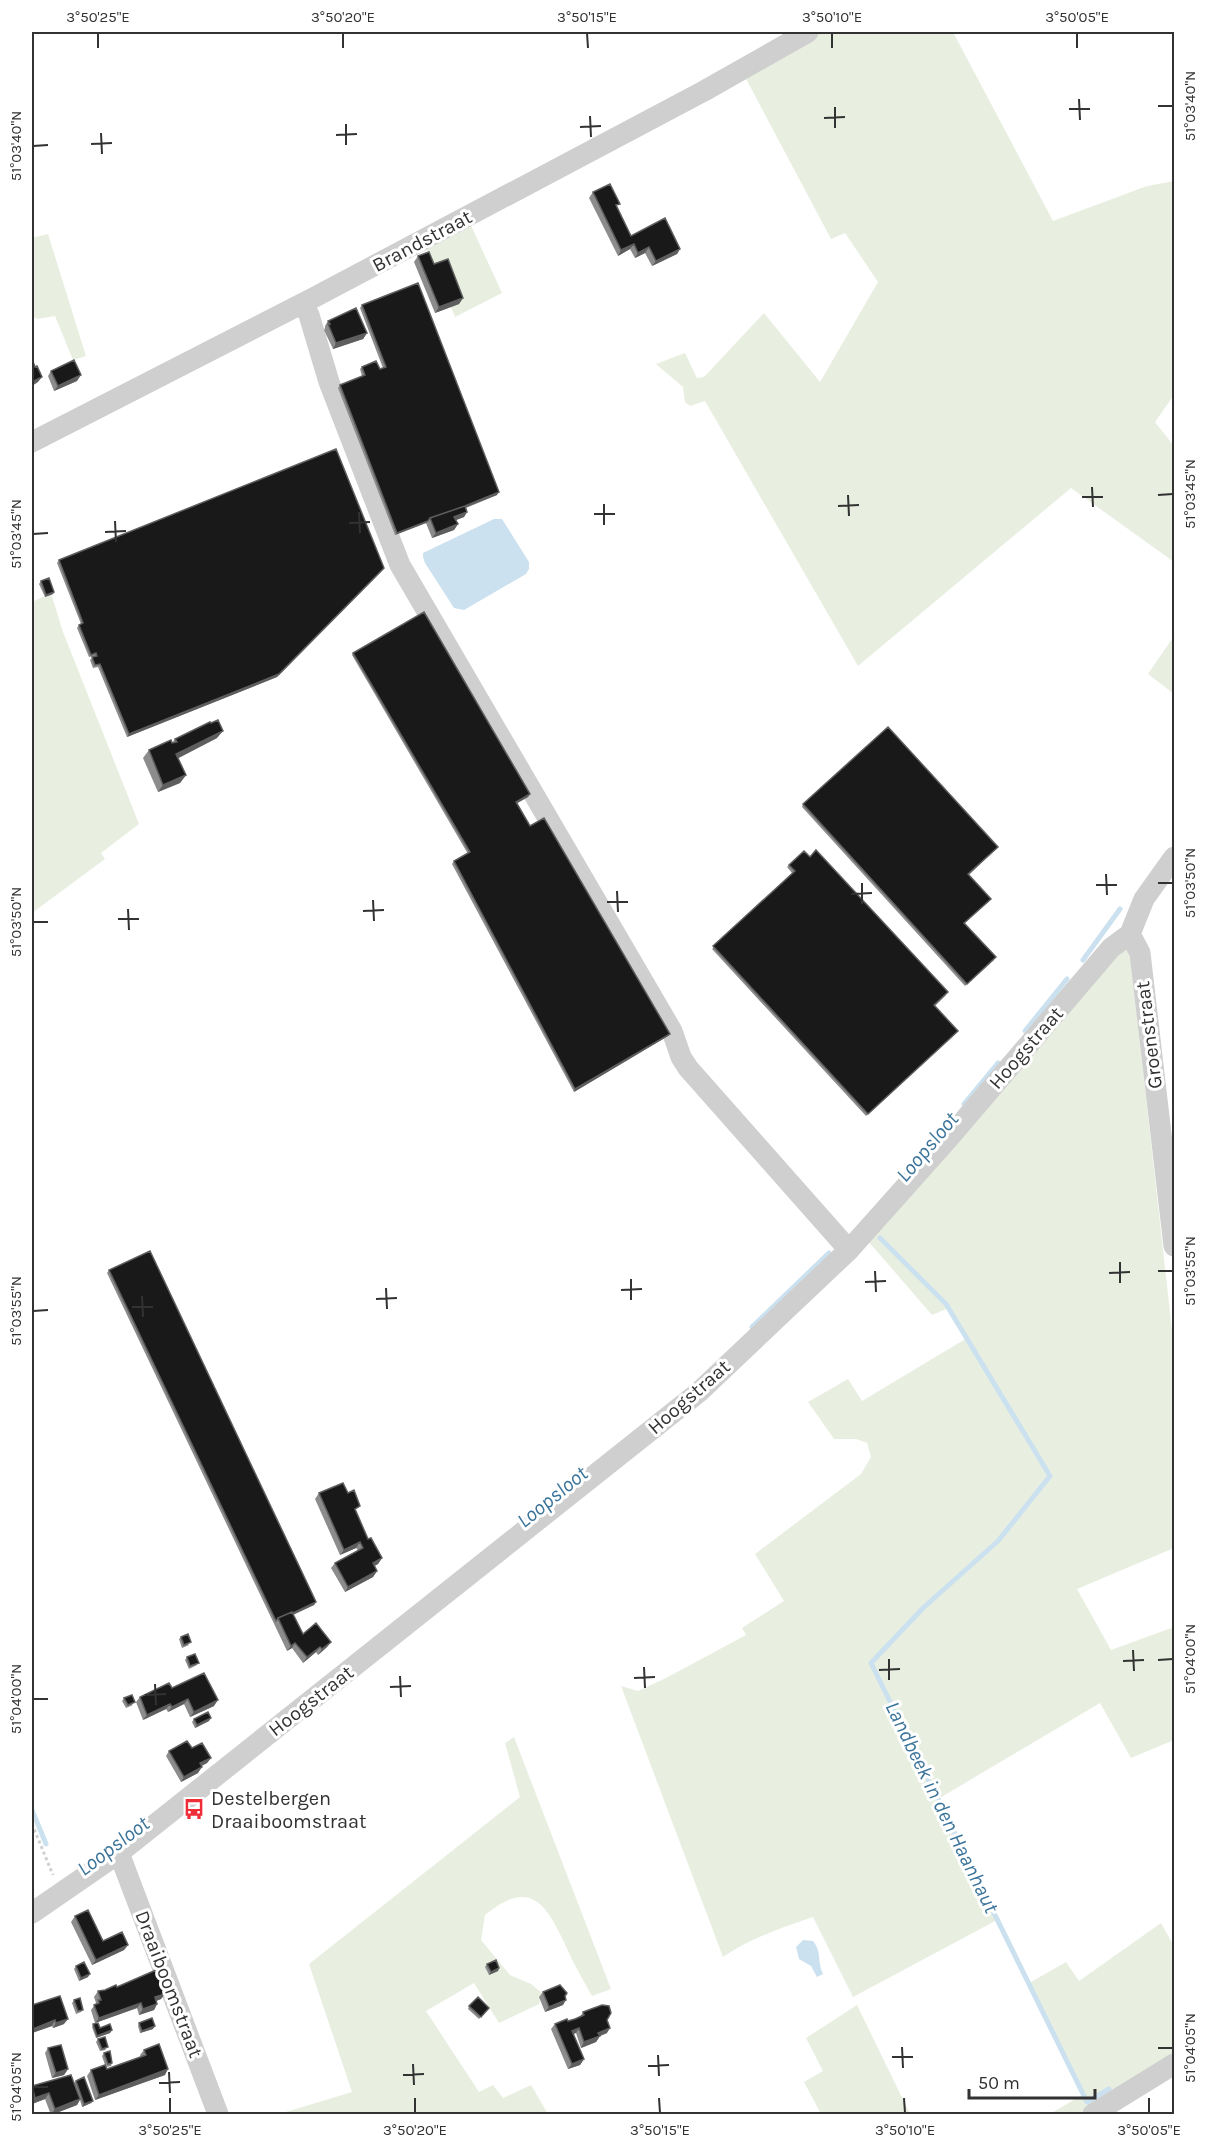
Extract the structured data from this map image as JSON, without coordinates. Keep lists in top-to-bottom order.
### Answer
{
  "streets": {
    "street": [
      "Brandstraat",
      "Groenstraat",
      "Hoogstraat",
      "Draaiboomstraat"
    ]
  },
  "crossings": [
    ["Groenstraat", "Hoogstraat"],
    ["Hoogstraat", "Draaiboomstraat"]
  ],
  "water": ["Loopsloot", "Landbeek in den Haanhaut"],
  "places": {
    "bus stop": ["Destelbergen Draaiboomstraat"]
  },
  "scale_bar": "50 m",
  "coordinates": [
    "3°50'25\"E",
    "3°50'20\"E",
    "3°50'15\"E",
    "3°50'10\"E",
    "3°50'05\"E",
    "51°03'40\"N",
    "51°03'45\"N",
    "51°03'50\"N",
    "51°03'55\"N",
    "51°04'00\"N",
    "51°04'05\"N"
  ]
}
